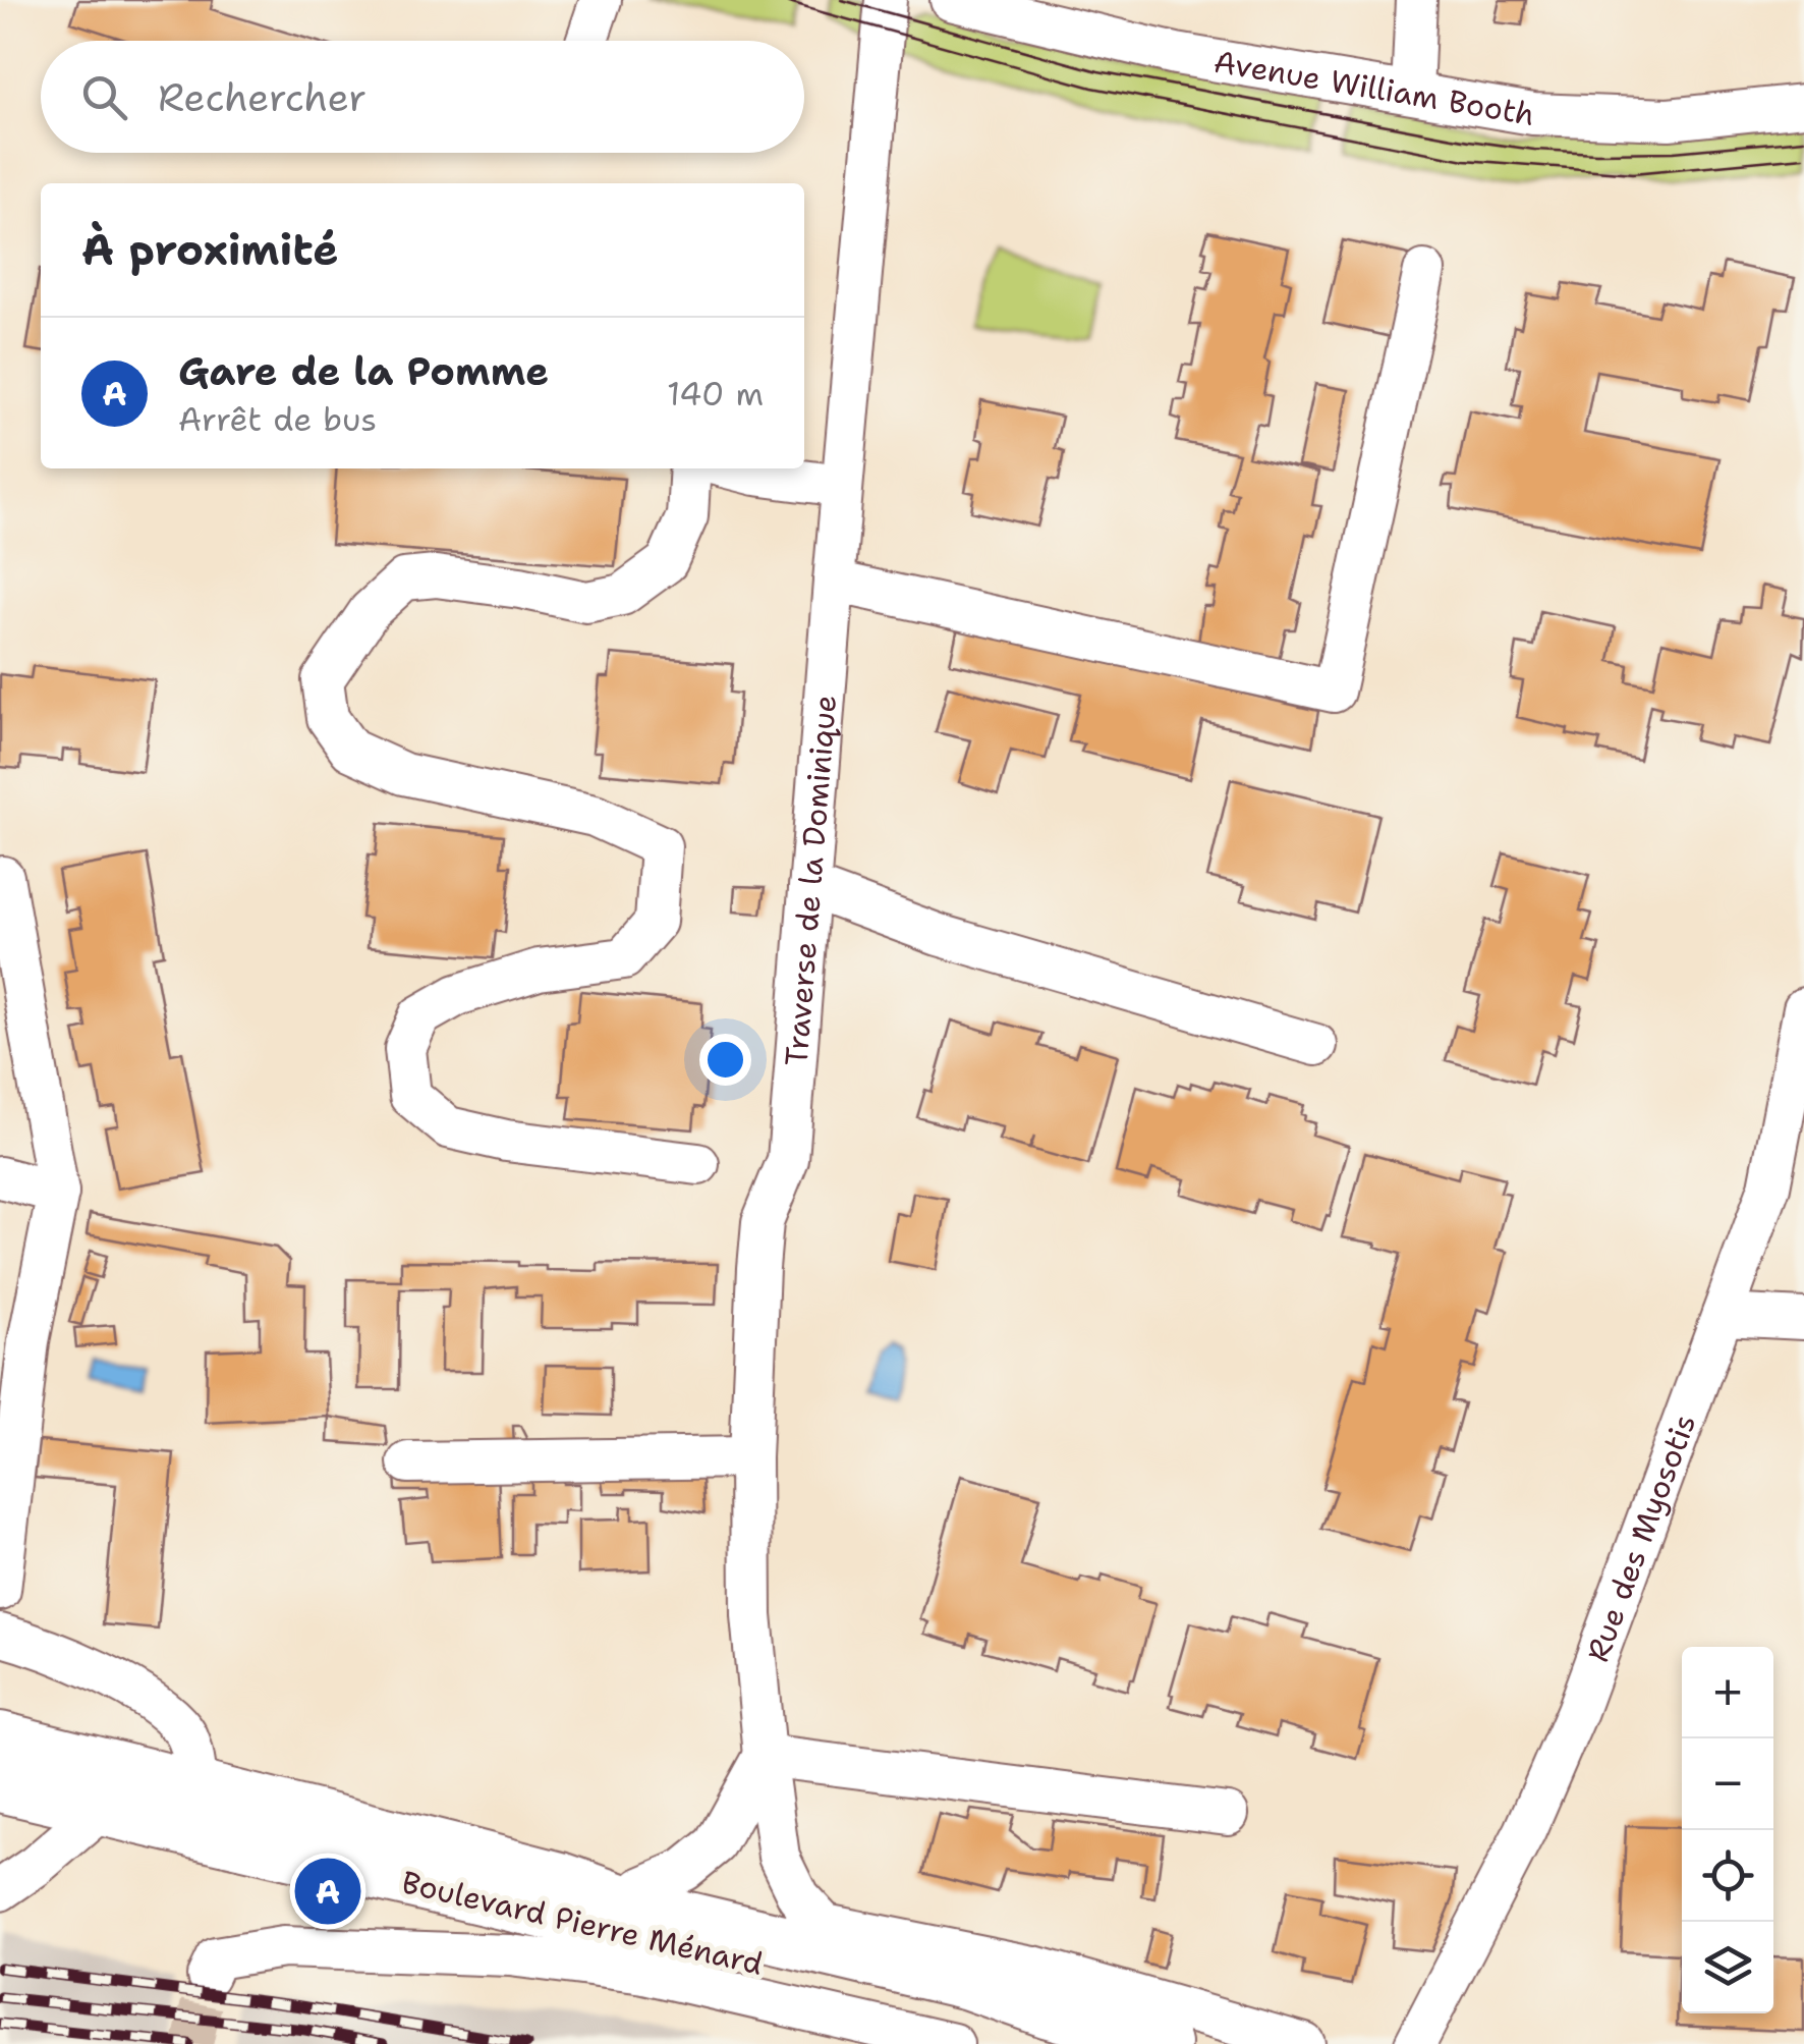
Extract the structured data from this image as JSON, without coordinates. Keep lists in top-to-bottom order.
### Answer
{
  "streets": {
    "main road": ["Boulevard Pierre Ménard"],
    "street": ["Avenue William Booth", "Traverse de la Dominique", "Rue des Myosotis"]
  },
  "crossings": [
    ["Traverse de la Dominique", "Boulevard Pierre Ménard"]
  ],
  "page": {
    "search": "Rechercher",
    "heading": "À proximité",
    "list": [
      {
        "mark": "A",
        "name": "Gare de la Pomme",
        "note": "Arrêt de bus",
        "value": "140 m"
      }
    ],
    "map_buttons": ["+", "−"],
    "pins": "A"
  }
}
